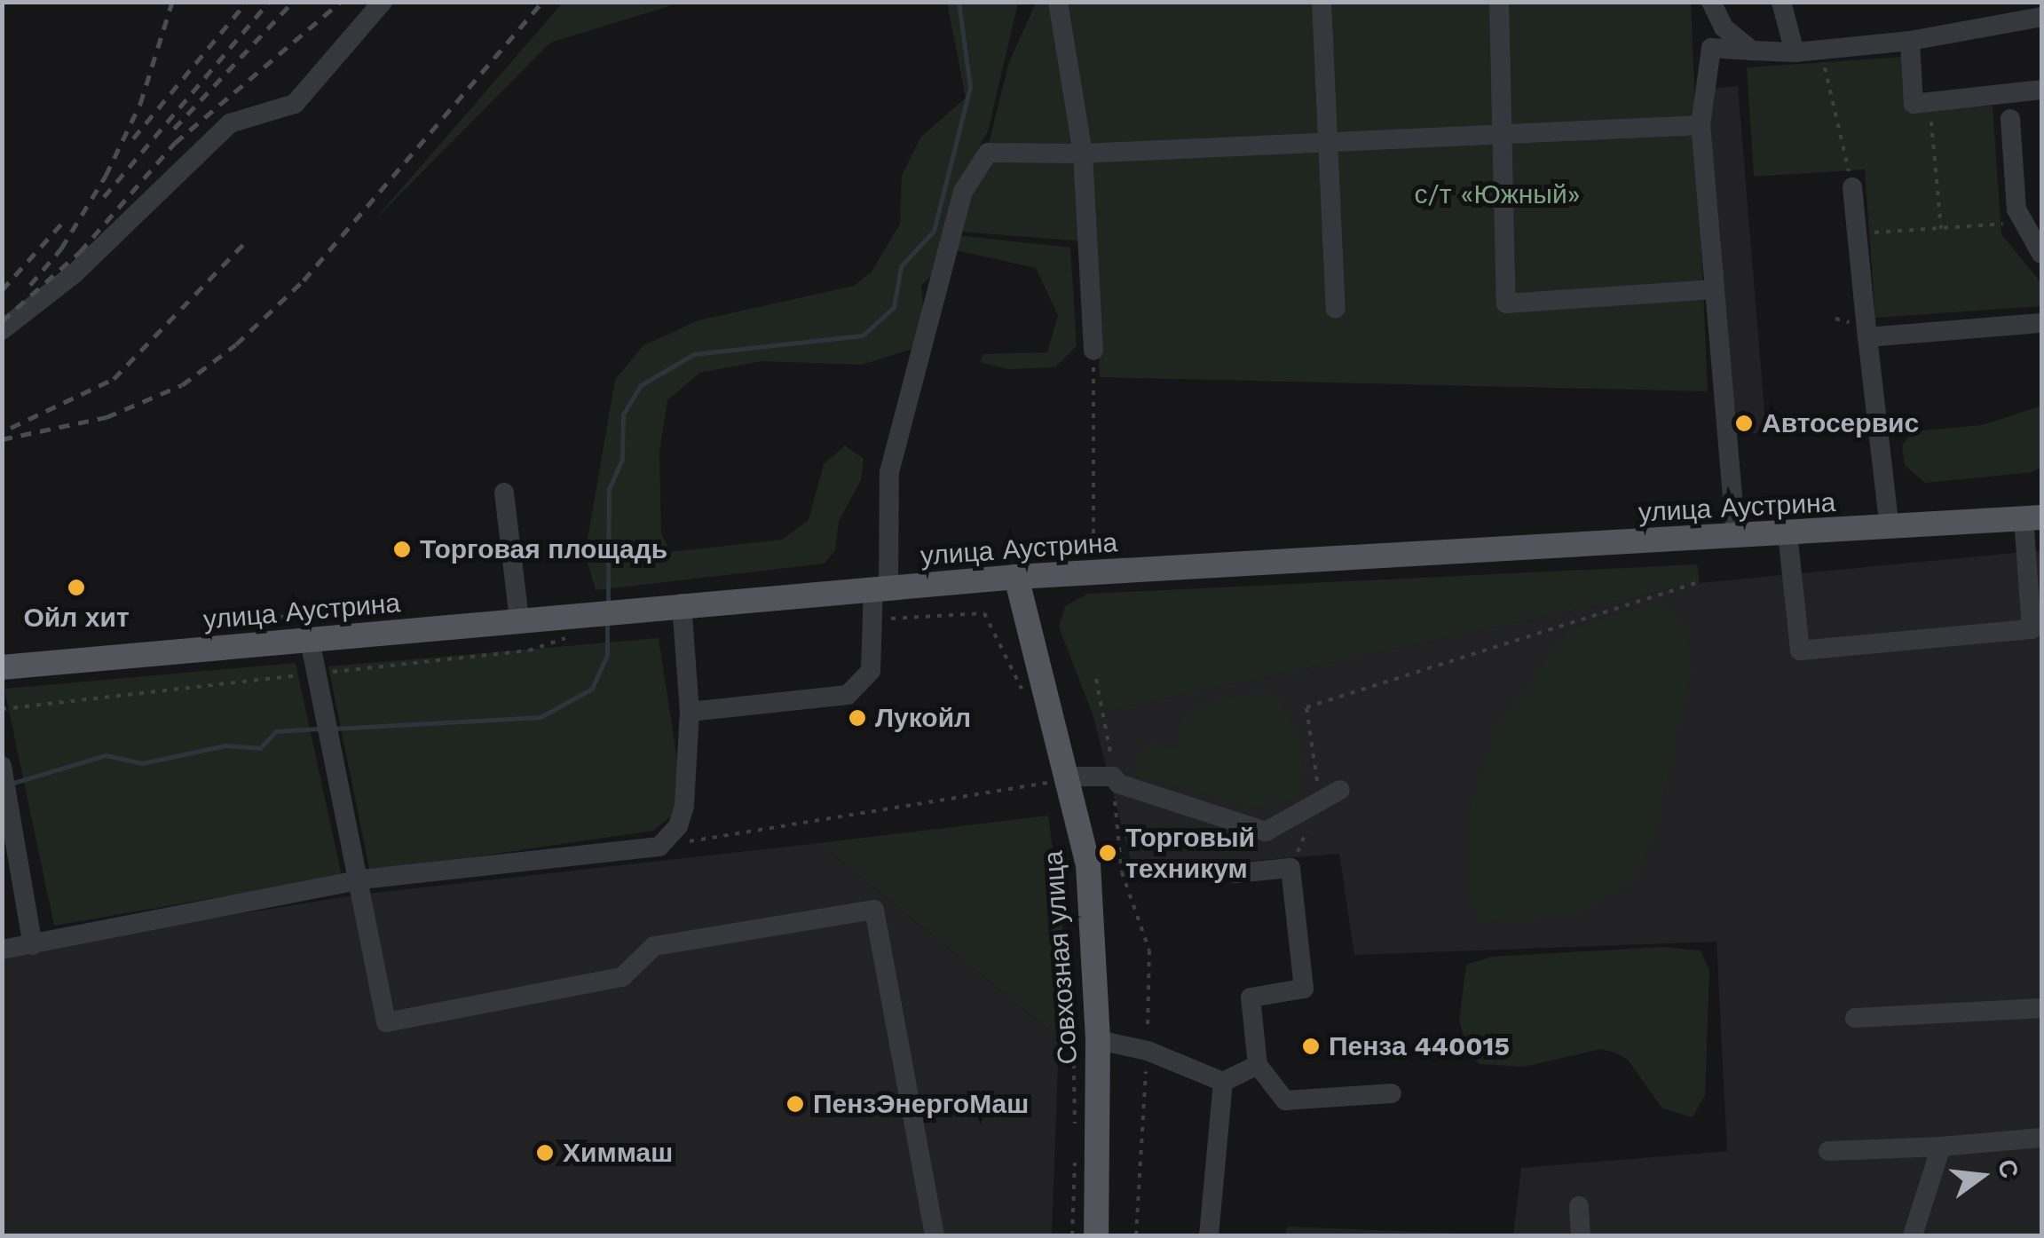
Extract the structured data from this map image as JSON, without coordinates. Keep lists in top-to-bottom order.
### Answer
{
  "streets": {
    "main road": ["улица Аустрина", "Совхозная улица"]
  },
  "crossings": [
    ["улица Аустрина", "Совхозная улица"]
  ],
  "parks": ["с/т «Южный»"],
  "places": [
    "Автосервис",
    "Торговая площадь",
    "Ойл хит",
    "Лукойл",
    "Торговый техникум",
    "Пенза 440015",
    "ПензЭнергоМаш",
    "Химмаш"
  ],
  "north": "right"
}
